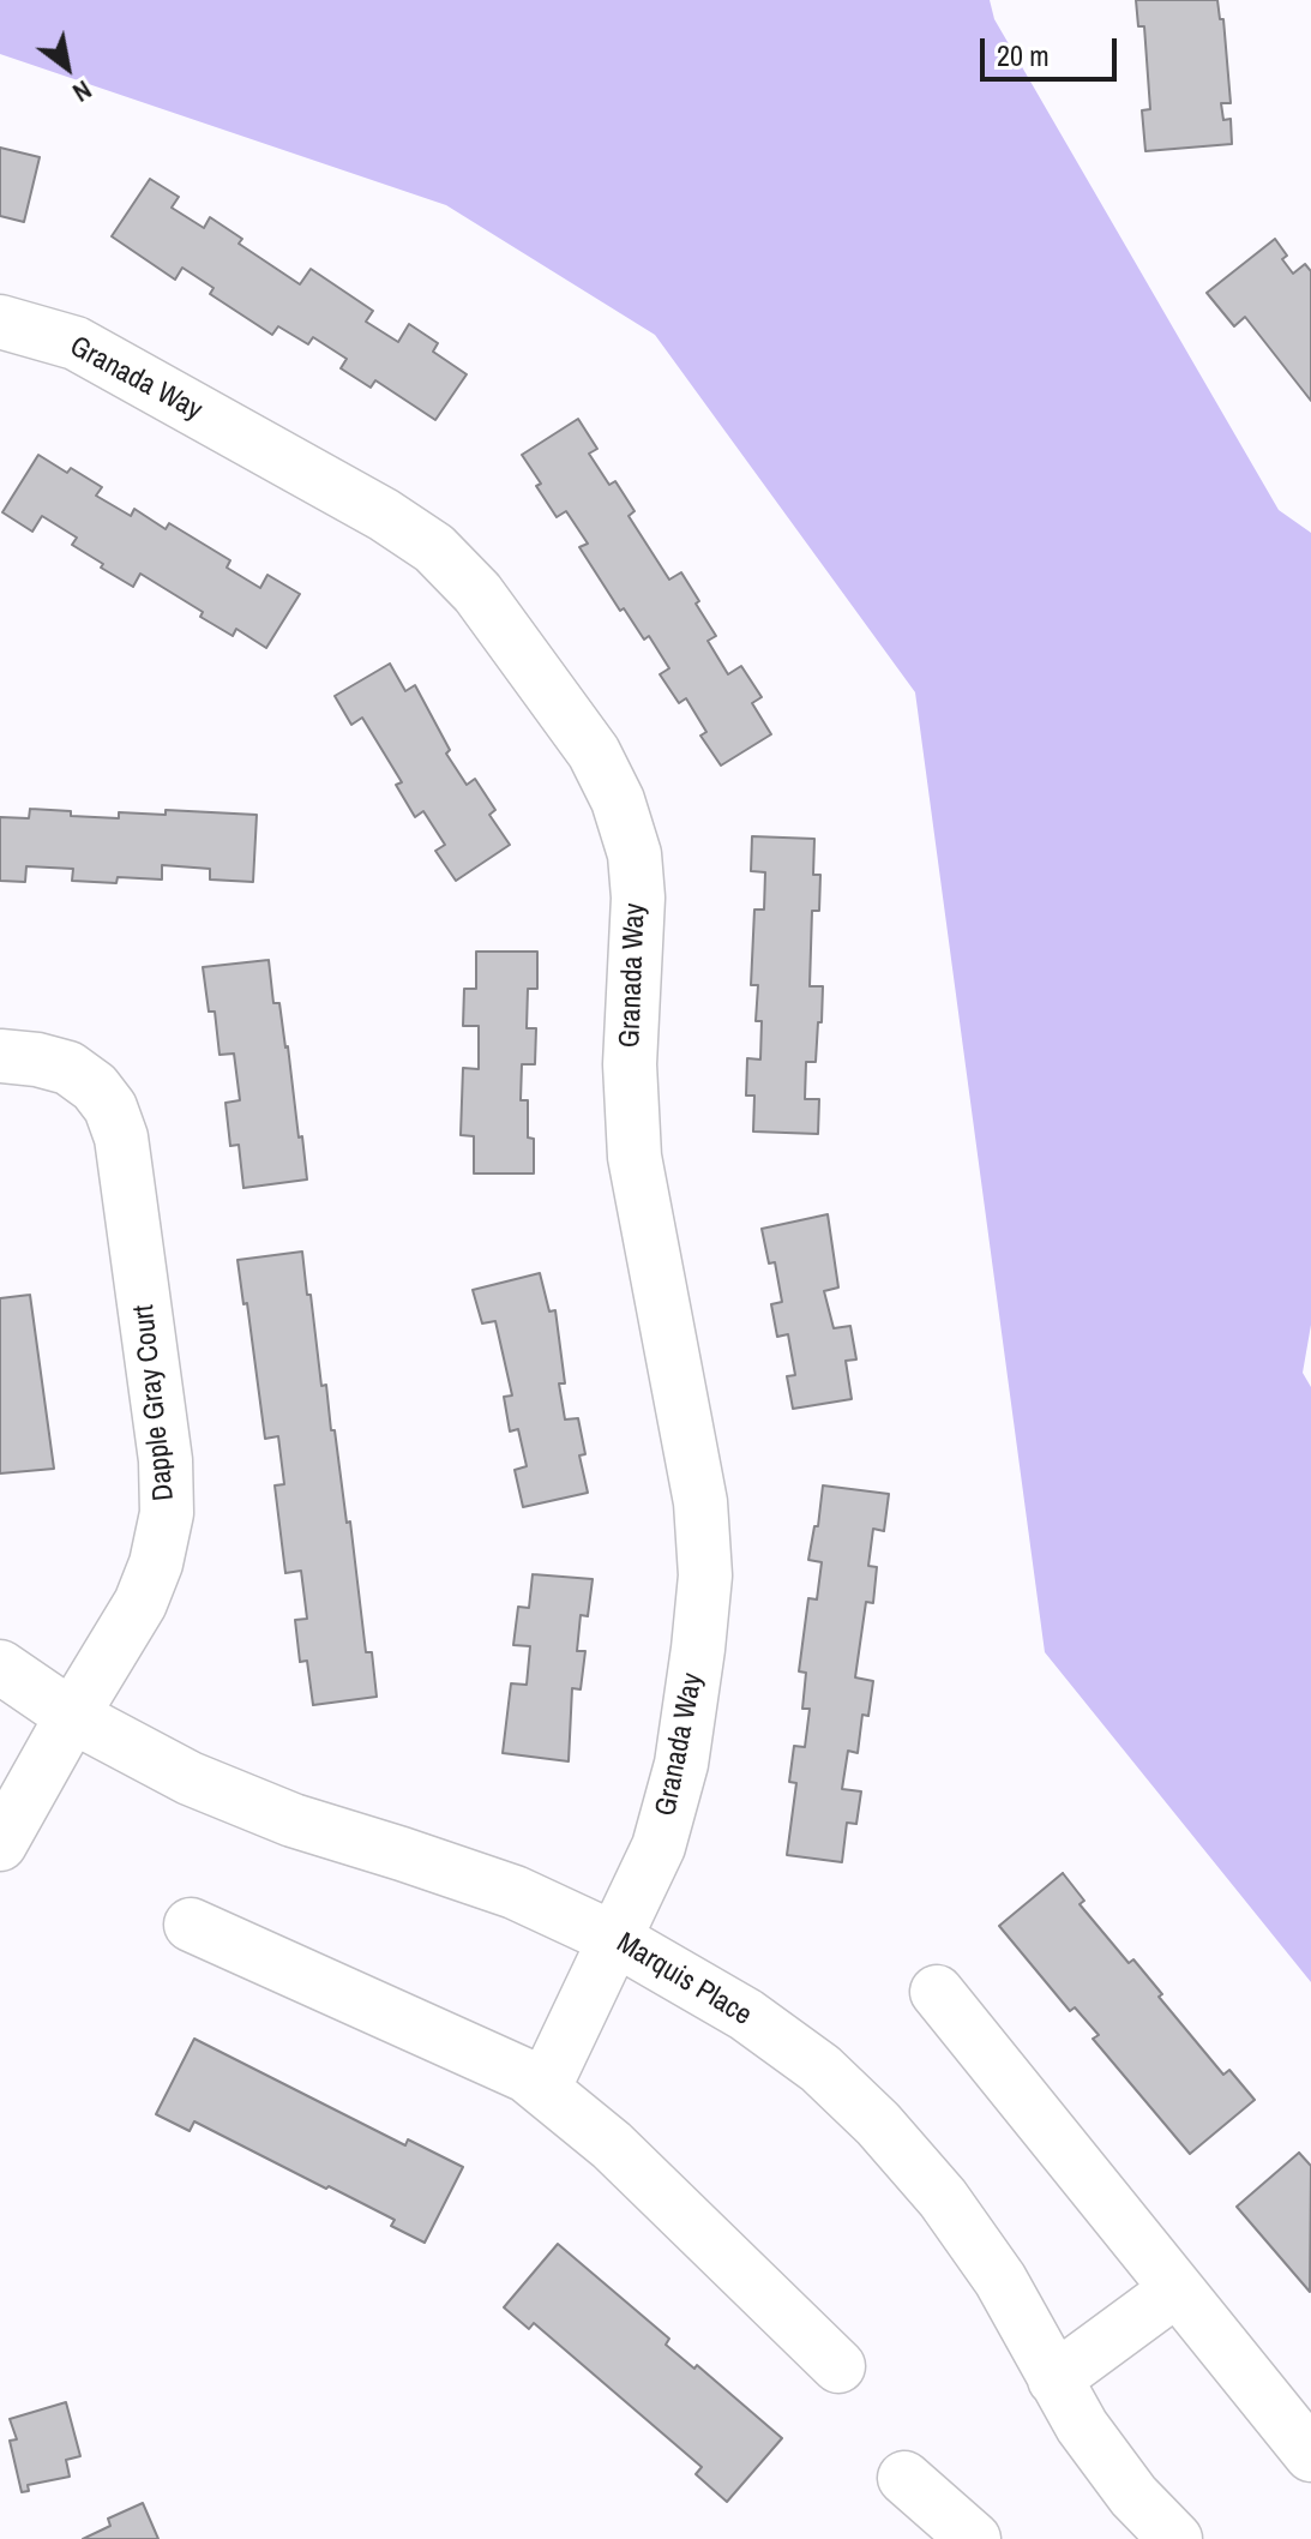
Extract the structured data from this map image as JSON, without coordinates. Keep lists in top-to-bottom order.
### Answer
{
  "streets": {
    "street": ["Granada Way", "Dapple Gray Court", "Marquis Place"]
  },
  "crossings": [
    ["Granada Way", "Marquis Place"],
    ["Dapple Gray Court", "Marquis Place"]
  ],
  "scale_bar": "20 m",
  "north": "bottom right"
}
